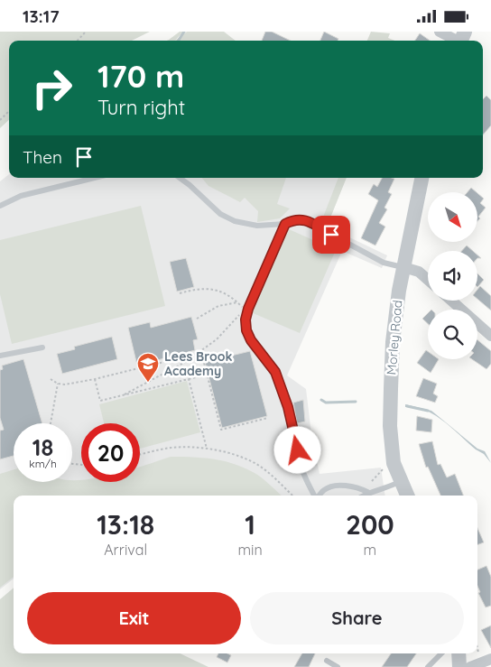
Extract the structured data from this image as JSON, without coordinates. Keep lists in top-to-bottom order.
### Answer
{
  "streets": {
    "street": ["Morley Road"]
  },
  "places": {
    "school or university": ["Lees Brook Academy"]
  },
  "north": "bottom right",
  "page": {
    "status": "13:17",
    "turn": ["170 m", "Turn right"],
    "then": "Then",
    "speed": "18 km/h",
    "limit": "20",
    "eta": [
      "13:18",
      "Arrival",
      "1",
      "min",
      "200",
      "m"
    ],
    "buttons": ["Exit", "Share"]
  }
}
